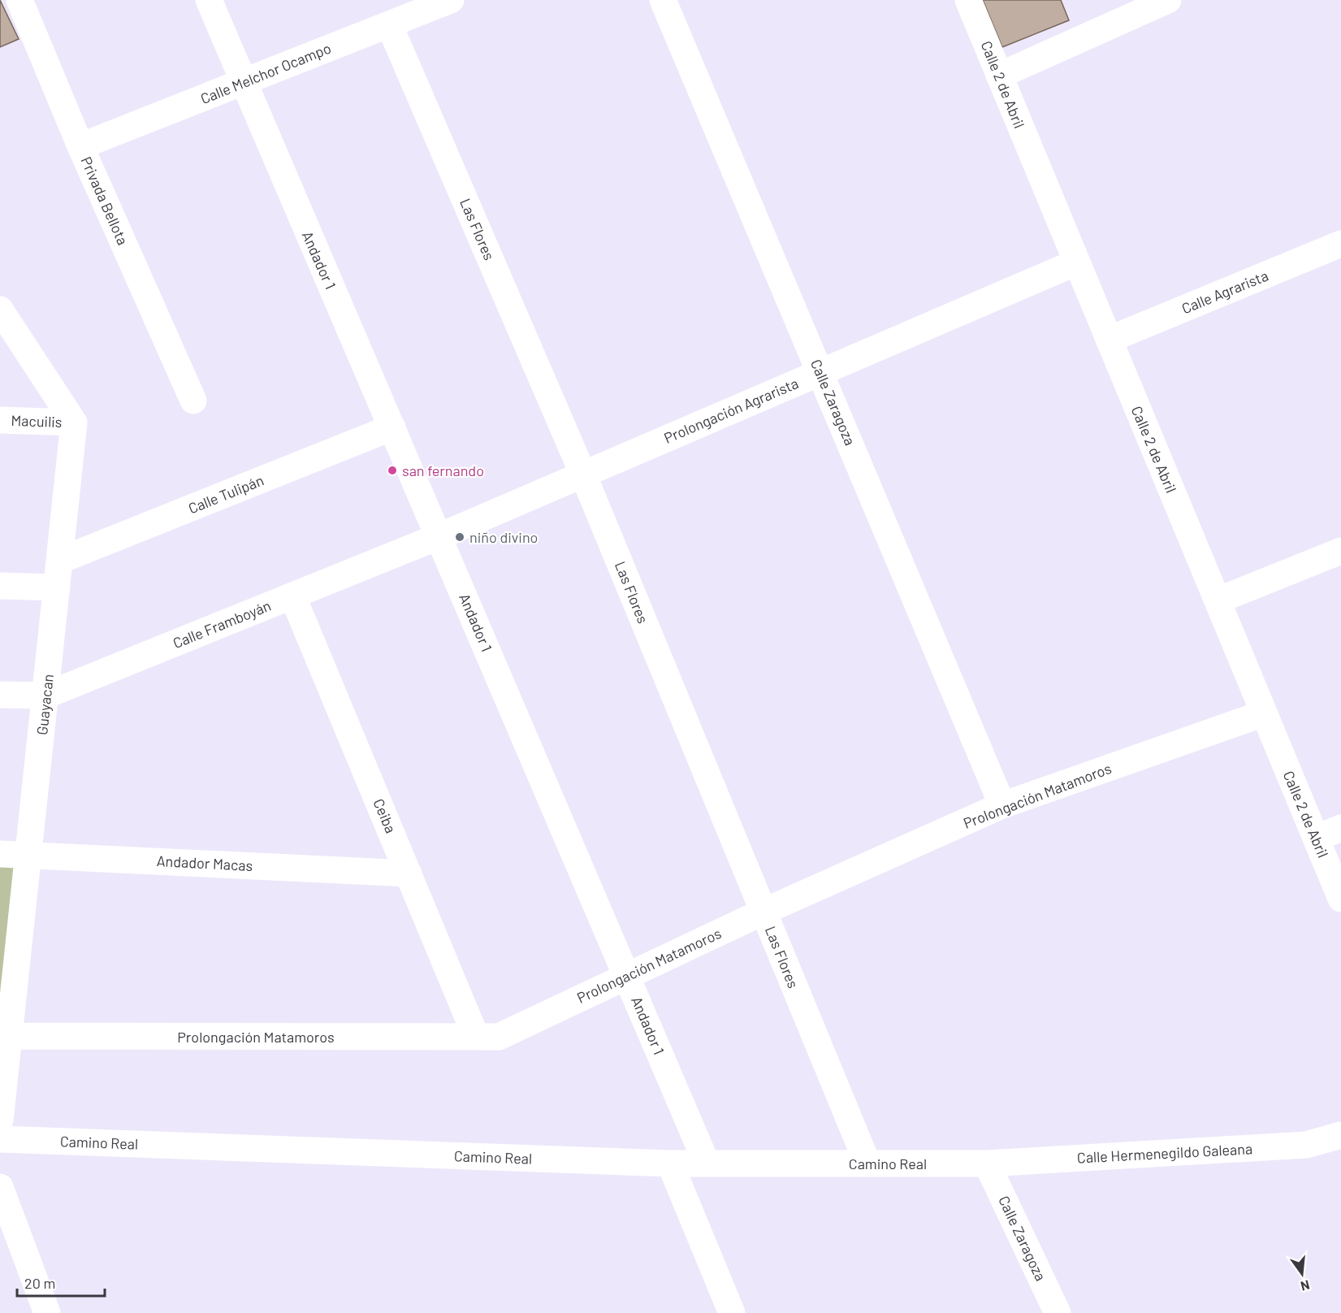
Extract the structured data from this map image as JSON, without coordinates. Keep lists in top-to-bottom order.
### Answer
{
  "streets": {
    "street": [
      "Calle Melchor Ocampo",
      "Calle 2 de Abril",
      "Privada Bellota",
      "Las Flores",
      "Andador 1",
      "Calle Agrarista",
      "Calle Zaragoza",
      "Prolongación Agrarista",
      "Macuilis",
      "Calle Tulipán",
      "Calle Framboyán",
      "Guayacan",
      "Prolongación Matamoros",
      "Ceiba",
      "Andador Macas",
      "Camino Real",
      "Calle Hermenegildo Galeana"
    ]
  },
  "crossings": [
    ["Calle Melchor Ocampo", "Privada Bellota"],
    ["Calle Melchor Ocampo", "Las Flores"],
    ["Calle Melchor Ocampo", "Andador 1"],
    ["Calle 2 de Abril", "Calle Agrarista"],
    ["Calle 2 de Abril", "Prolongación Agrarista"],
    ["Calle 2 de Abril", "Prolongación Matamoros"],
    ["Las Flores", "Prolongación Agrarista"],
    ["Las Flores", "Prolongación Matamoros"],
    ["Las Flores", "Camino Real"],
    ["Andador 1", "Prolongación Agrarista"],
    ["Andador 1", "Calle Tulipán"],
    ["Andador 1", "Calle Framboyán"],
    ["Andador 1", "Prolongación Matamoros"],
    ["Andador 1", "Camino Real"],
    ["Calle Zaragoza", "Prolongación Agrarista"],
    ["Calle Zaragoza", "Prolongación Matamoros"],
    ["Calle Zaragoza", "Camino Real"],
    ["Calle Zaragoza", "Calle Hermenegildo Galeana"],
    ["Prolongación Agrarista", "Calle Framboyán"],
    ["Macuilis", "Guayacan"],
    ["Calle Tulipán", "Guayacan"],
    ["Calle Framboyán", "Guayacan"],
    ["Calle Framboyán", "Ceiba"],
    ["Guayacan", "Prolongación Matamoros"],
    ["Guayacan", "Andador Macas"],
    ["Prolongación Matamoros", "Ceiba"],
    ["Ceiba", "Andador Macas"],
    ["Camino Real", "Calle Hermenegildo Galeana"]
  ],
  "places": ["san fernando", "niño divino"],
  "scale_bar": "20 m",
  "north": "bottom"
}
